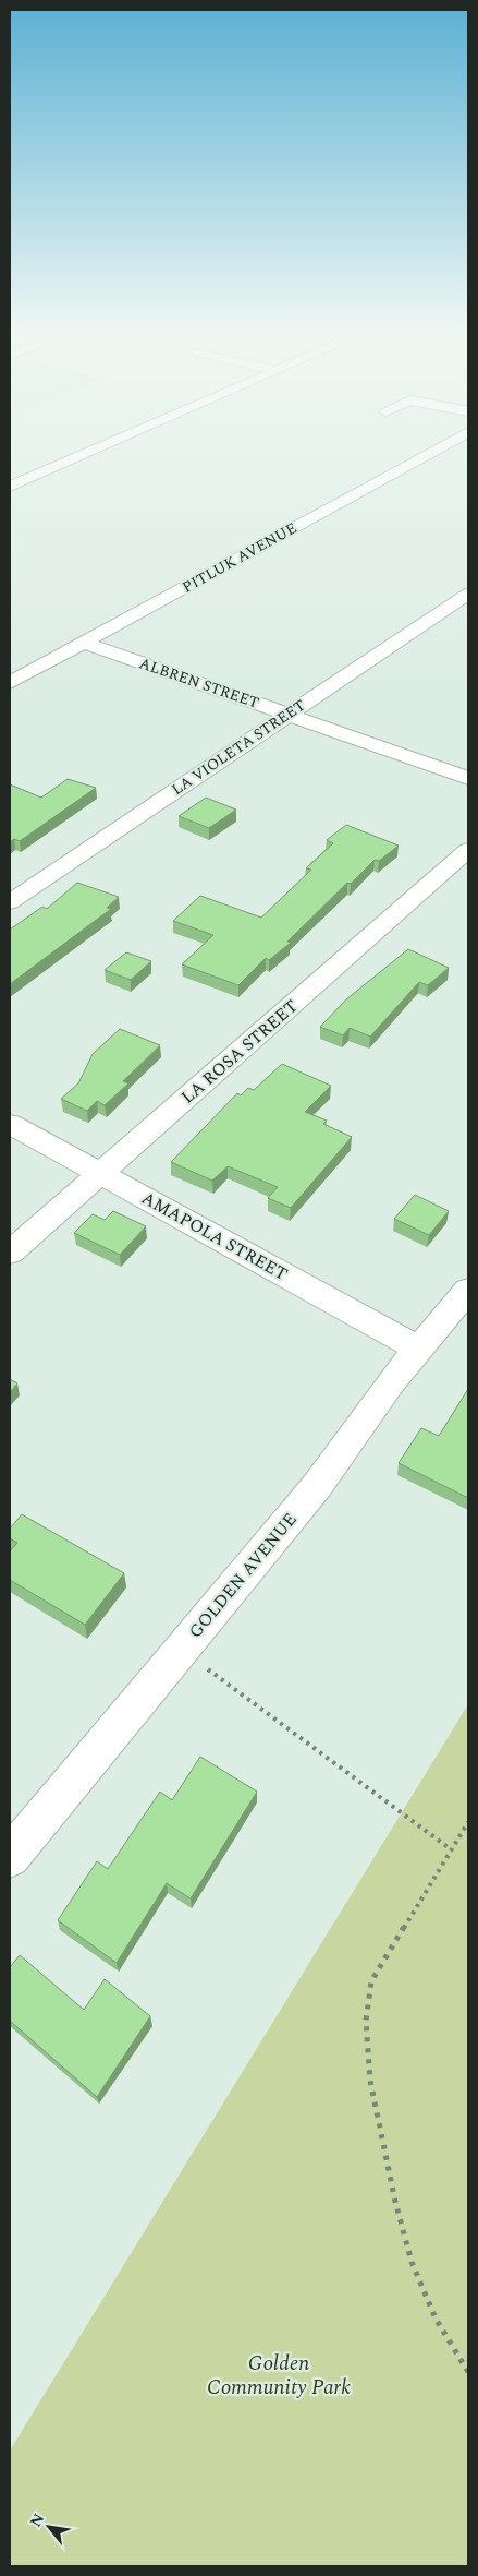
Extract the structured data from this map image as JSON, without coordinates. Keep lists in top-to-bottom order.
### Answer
{
  "streets": {
    "street": [
      "PITLUK AVENUE",
      "ALBREN STREET",
      "LA VIOLETA STREET",
      "LA ROSA STREET",
      "AMAPOLA STREET",
      "GOLDEN AVENUE"
    ]
  },
  "crossings": [
    ["PITLUK AVENUE", "ALBREN STREET"],
    ["ALBREN STREET", "LA VIOLETA STREET"],
    ["LA ROSA STREET", "AMAPOLA STREET"],
    ["AMAPOLA STREET", "GOLDEN AVENUE"]
  ],
  "parks": ["Golden Community Park"],
  "north": "top left"
}
